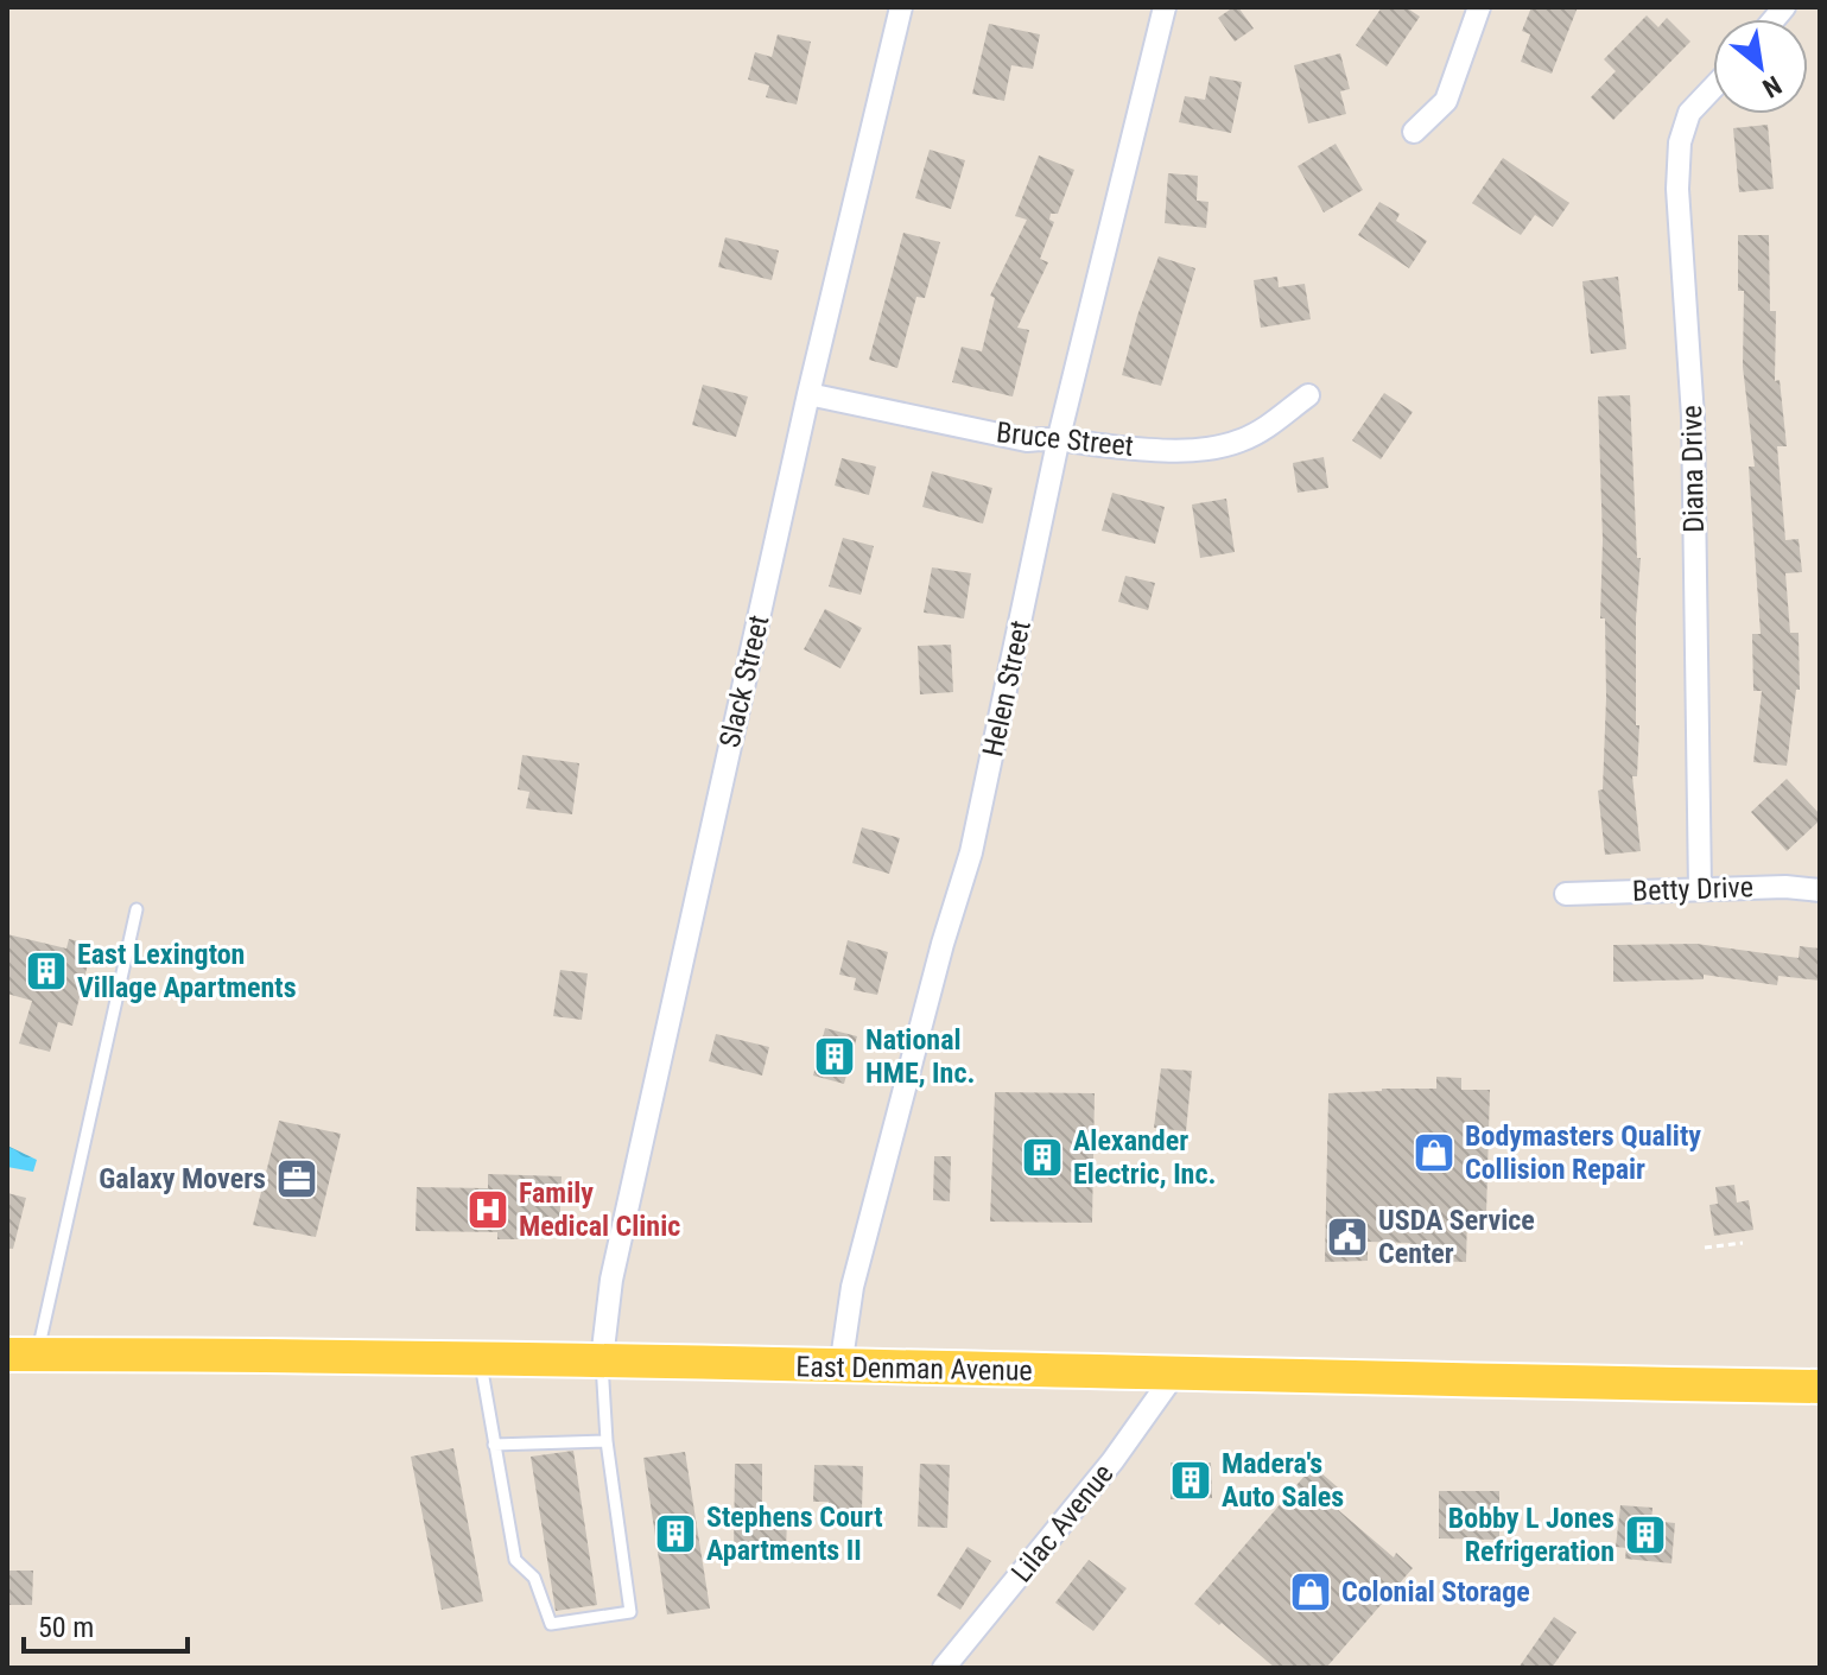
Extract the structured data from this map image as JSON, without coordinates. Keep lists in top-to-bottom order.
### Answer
{
  "streets": {
    "main road": ["East Denman Avenue"],
    "street": [
      "Bruce Street",
      "Diana Drive",
      "Slack Street",
      "Helen Street",
      "Betty Drive",
      "Lilac Avenue"
    ]
  },
  "crossings": [
    ["Bruce Street", "Slack Street"],
    ["Bruce Street", "Helen Street"],
    ["Diana Drive", "Betty Drive"],
    ["Slack Street", "East Denman Avenue"],
    ["Helen Street", "East Denman Avenue"],
    ["East Denman Avenue", "Lilac Avenue"]
  ],
  "places": {
    "building": [
      "East Lexington Village Apartments",
      "National HME, Inc.",
      "Alexander Electric, Inc.",
      "Madera's Auto Sales",
      "Stephens Court Apartments II",
      "Bobby L Jones Refrigeration"
    ],
    "shop": ["Bodymasters Quality Collision Repair", "Colonial Storage"],
    "office": ["Galaxy Movers"],
    "hospital": ["Family Medical Clinic"],
    "public building": ["USDA Service Center"]
  },
  "scale_bar": "50 m",
  "north": "bottom right"
}
